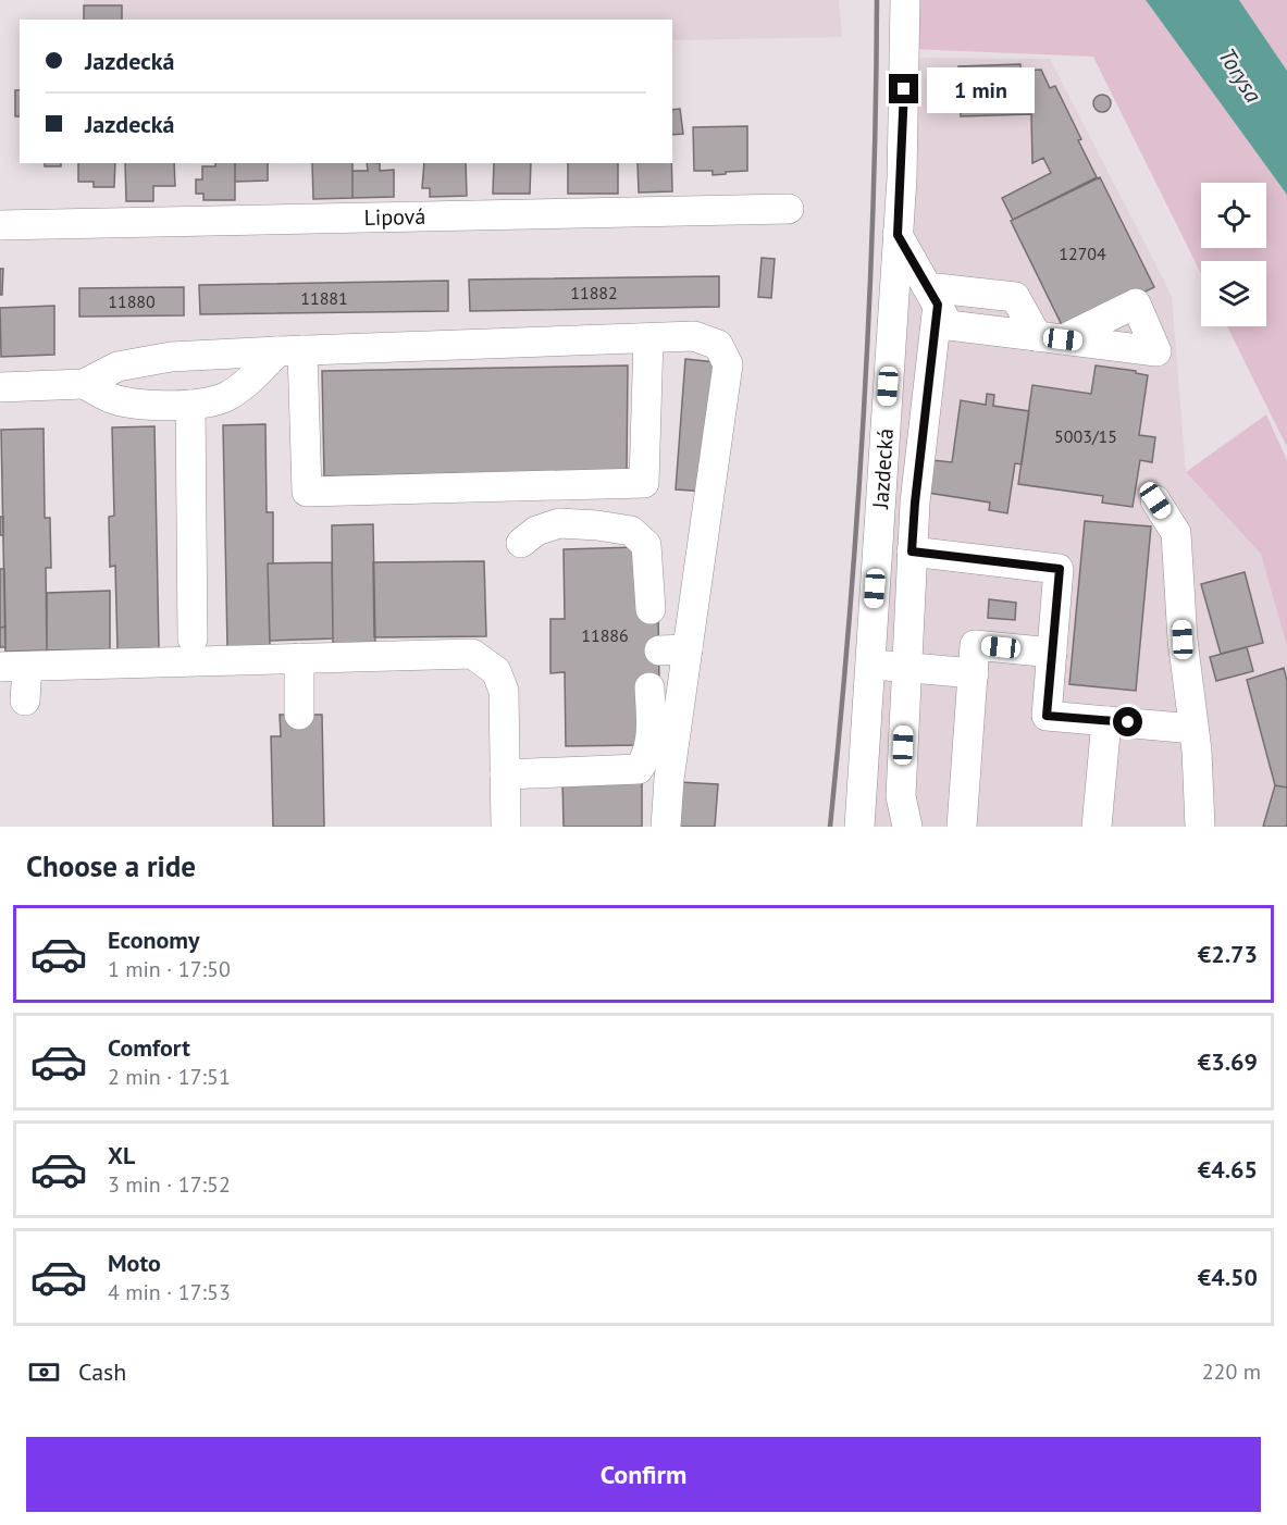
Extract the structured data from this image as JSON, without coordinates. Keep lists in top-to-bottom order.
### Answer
{
  "streets": {
    "street": ["Lipová", "Jazdecká"]
  },
  "water": ["Torysa"],
  "house_numbers": [
    "12704",
    "11882",
    "11881",
    "11880",
    "5003/15",
    "11886"
  ],
  "page": {
    "banner": ["Jazdecká", "Jazdecká"],
    "bubble": "1 min",
    "heading": "Choose a ride",
    "list": [
      {
        "name": "Economy",
        "note": "1 min · 17:50",
        "value": "€2.73"
      },
      {
        "name": "Comfort",
        "note": "2 min · 17:51",
        "value": "€3.69"
      },
      {
        "name": "XL",
        "note": "3 min · 17:52",
        "value": "€4.65"
      },
      {
        "name": "Moto",
        "note": "4 min · 17:53",
        "value": "€4.50"
      }
    ],
    "pay": ["Cash", "220 m"],
    "buttons": "Confirm"
  }
}
